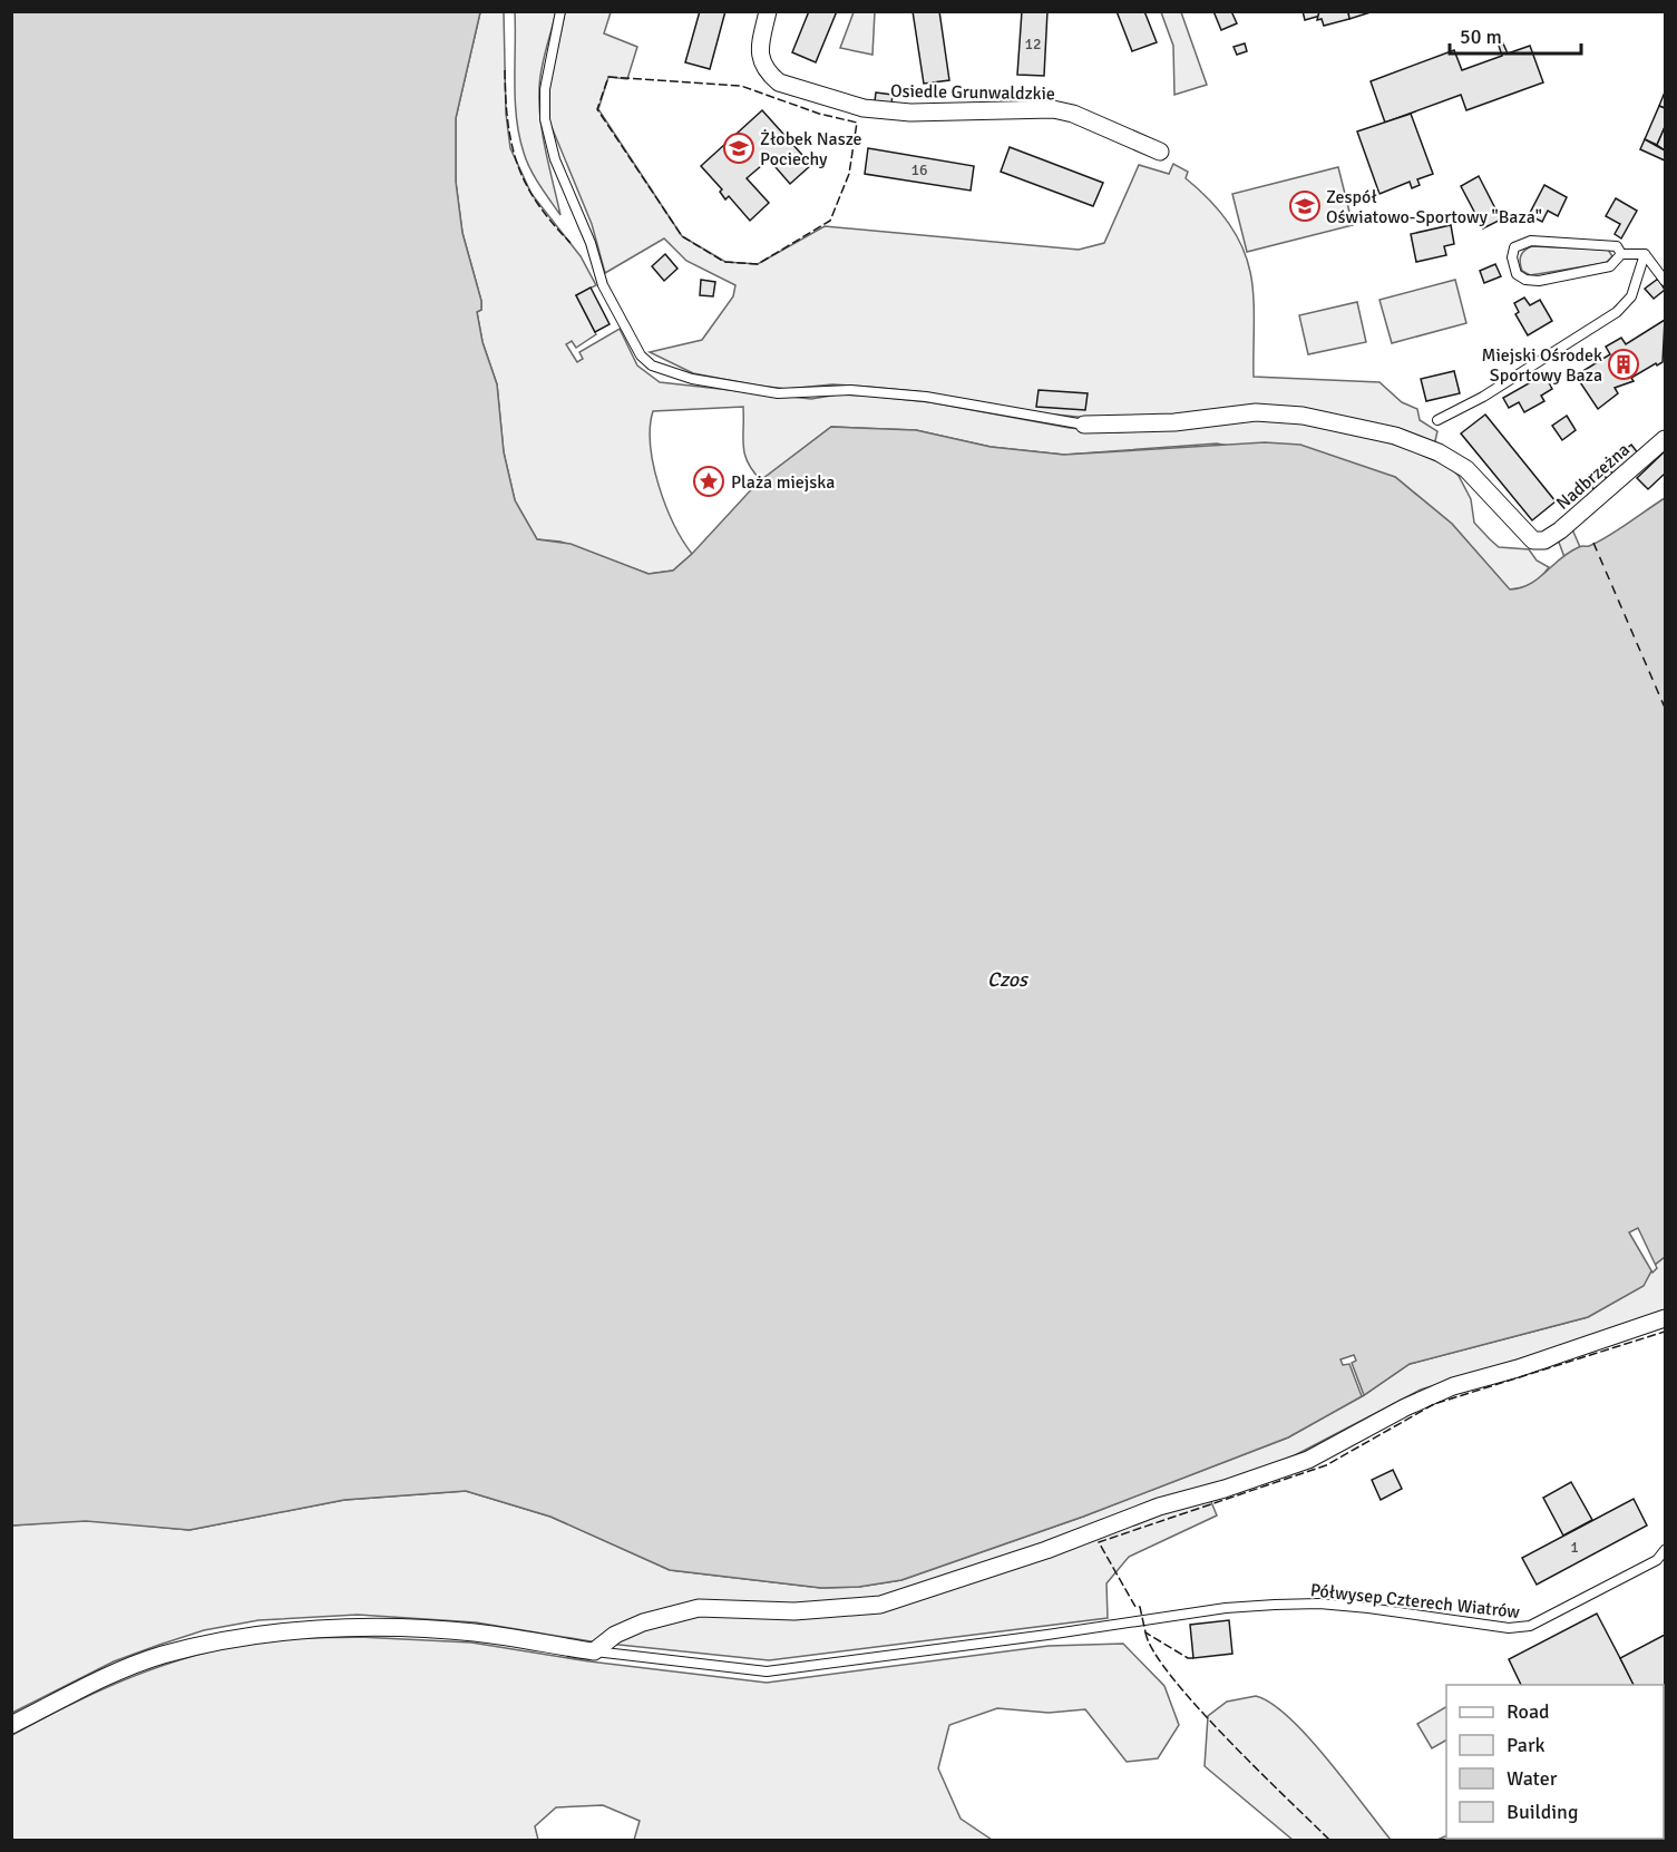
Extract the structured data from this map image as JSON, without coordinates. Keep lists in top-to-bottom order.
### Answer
{
  "streets": {
    "street": ["Osiedle Grunwaldzkie", "Nadbrzeżna"],
    "lane": ["Półwysep Czterech Wiatrów"]
  },
  "water": ["Czos"],
  "places": {
    "school or university": ["Żłobek Nasze Pociechy", "Zespół Oświatowo-Sportowy \"Baza\""],
    "building": ["Miejski Ośrodek Sportowy Baza"],
    "place": ["Plaża miejska"]
  },
  "house_numbers": ["12", "16", "1"],
  "legend": [
    "Road",
    "Park",
    "Water",
    "Building"
  ],
  "scale_bar": "50 m"
}
